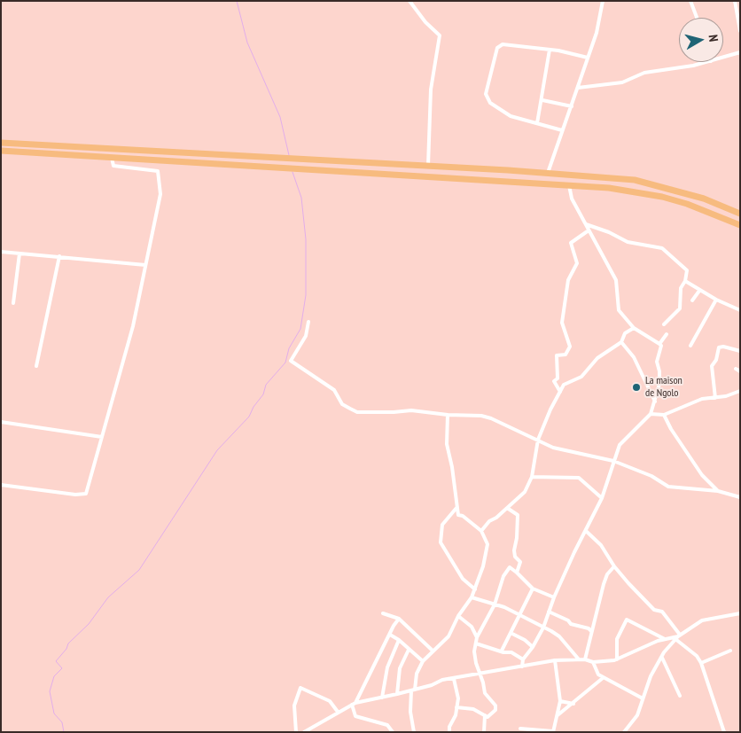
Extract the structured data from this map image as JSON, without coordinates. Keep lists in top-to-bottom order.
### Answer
{
  "places": ["La maison de Ngolo"],
  "north": "right"
}
